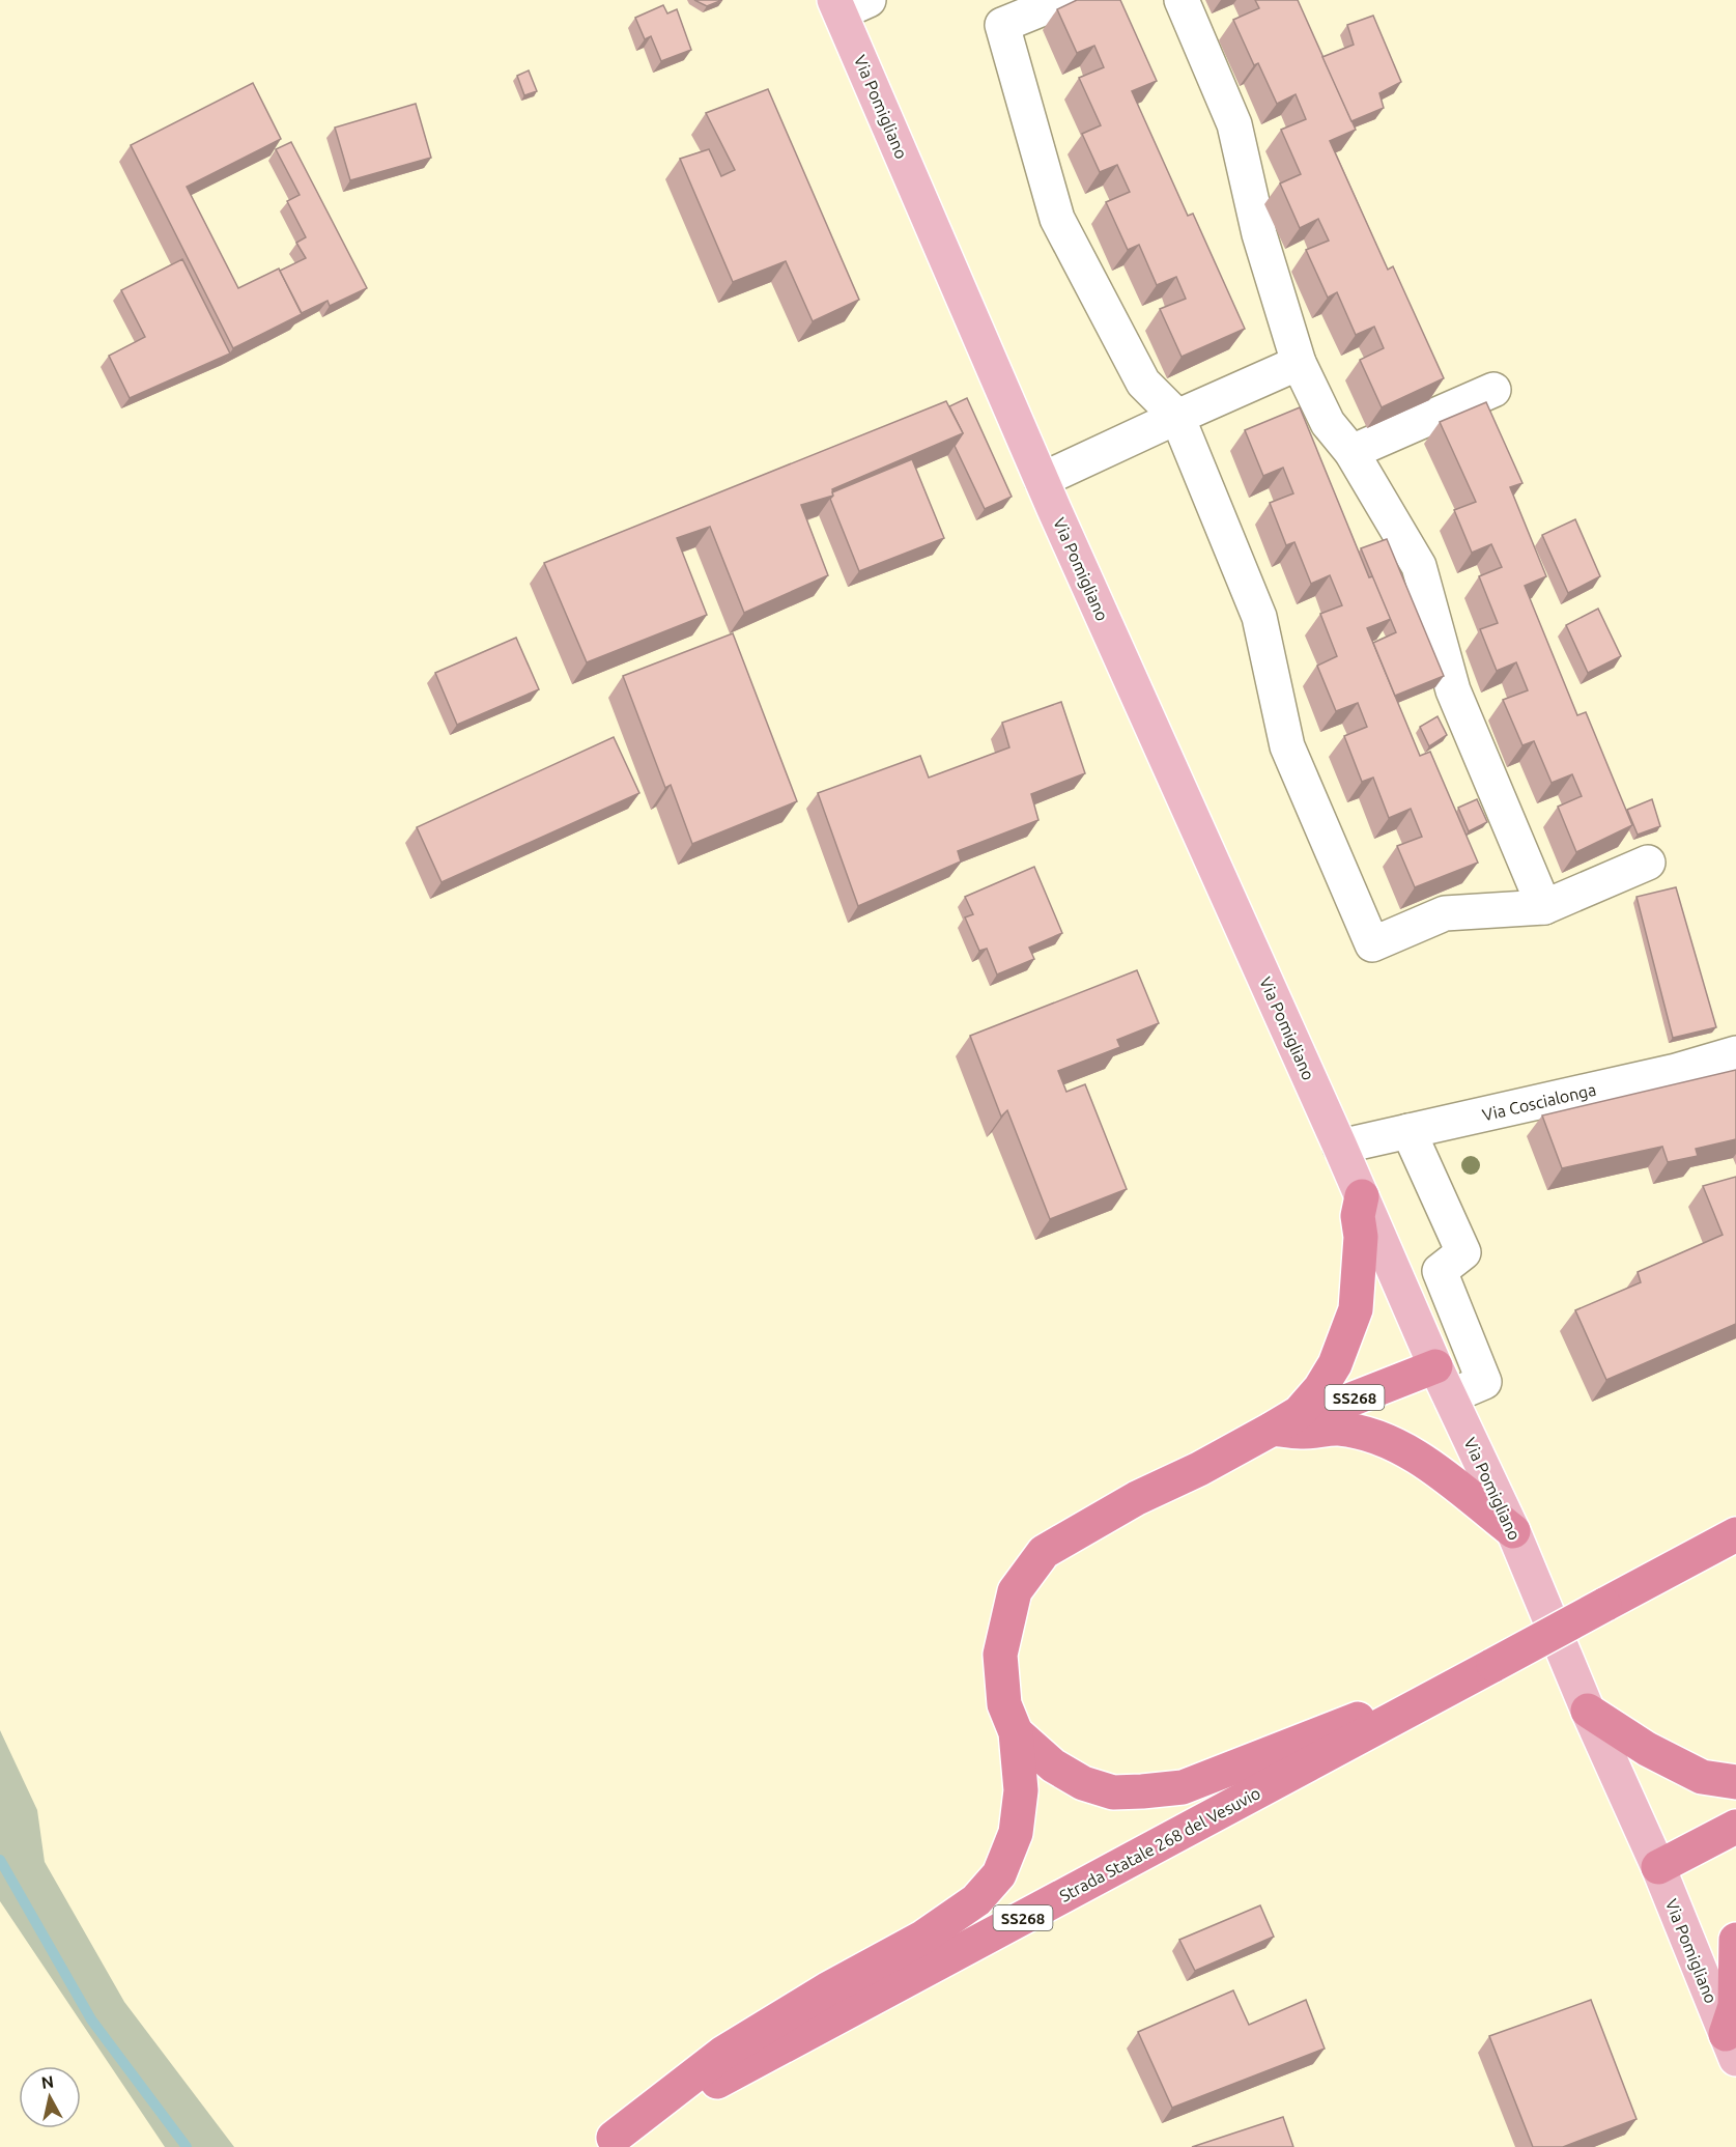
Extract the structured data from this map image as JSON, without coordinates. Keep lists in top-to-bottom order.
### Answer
{
  "streets": {
    "highway": ["SS268", "Strada Statale 268 del Vesuvio"],
    "main road": ["Via Pomigliano"],
    "street": ["Via Coscialonga"]
  },
  "crossings": [
    ["Via Pomigliano", "Via Coscialonga"],
    ["Via Pomigliano", "SS268"],
    ["SS268", "Strada Statale 268 del Vesuvio"]
  ],
  "north": "top"
}
